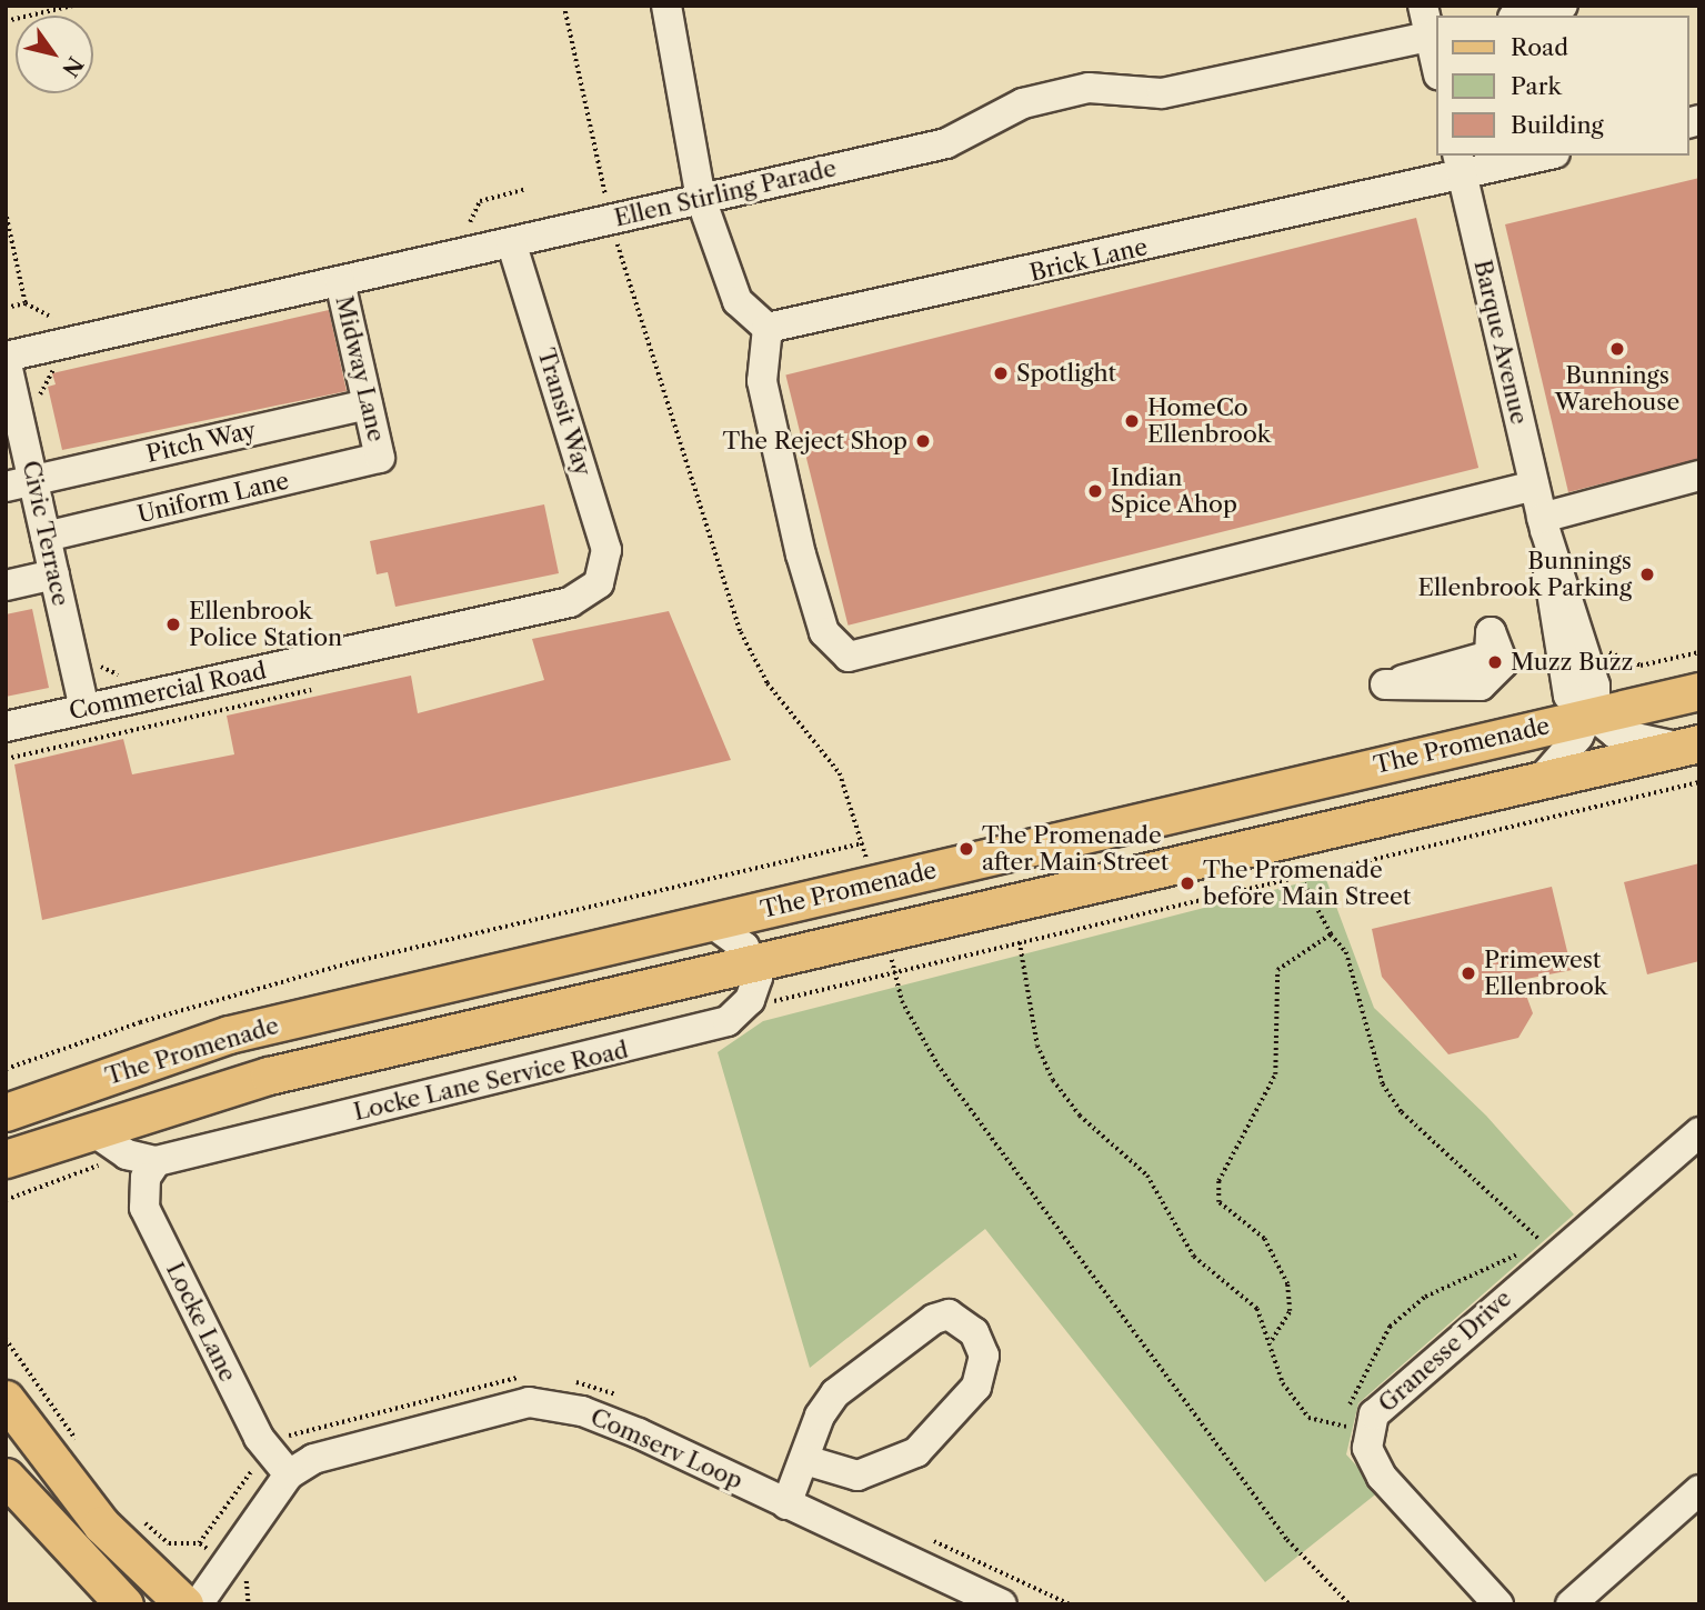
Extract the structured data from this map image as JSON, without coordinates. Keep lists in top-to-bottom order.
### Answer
{
  "streets": {
    "main road": ["The Promenade"],
    "street": [
      "Ellen Stirling Parade",
      "Brick Lane",
      "Barque Avenue",
      "Midway Lane",
      "Transit Way",
      "Pitch Way",
      "Uniform Lane",
      "Civic Terrace",
      "Commercial Road",
      "Locke Lane Service Road",
      "Locke Lane",
      "Granesse Drive",
      "Comserv Loop"
    ]
  },
  "crossings": [
    ["Ellen Stirling Parade", "Midway Lane"],
    ["Ellen Stirling Parade", "Transit Way"],
    ["Ellen Stirling Parade", "Civic Terrace"],
    ["Brick Lane", "Barque Avenue"],
    ["Barque Avenue", "The Promenade"],
    ["Midway Lane", "Pitch Way"],
    ["Midway Lane", "Uniform Lane"],
    ["Transit Way", "Commercial Road"],
    ["Pitch Way", "Civic Terrace"],
    ["Uniform Lane", "Civic Terrace"],
    ["Civic Terrace", "Commercial Road"],
    ["Locke Lane Service Road", "Locke Lane"],
    ["Locke Lane", "Comserv Loop"]
  ],
  "places": [
    "Bunnings Warehouse",
    "Spotlight",
    "HomeCo Ellenbrook",
    "The Reject Shop",
    "Indian Spice Ahop",
    "Bunnings Ellenbrook Parking",
    "Ellenbrook Police Station",
    "Muzz Buzz",
    "The Promenade after Main Street",
    "The Promenade before Main Street",
    "Primewest Ellenbrook"
  ],
  "legend": ["Road", "Park", "Building"],
  "north": "bottom right"
}
